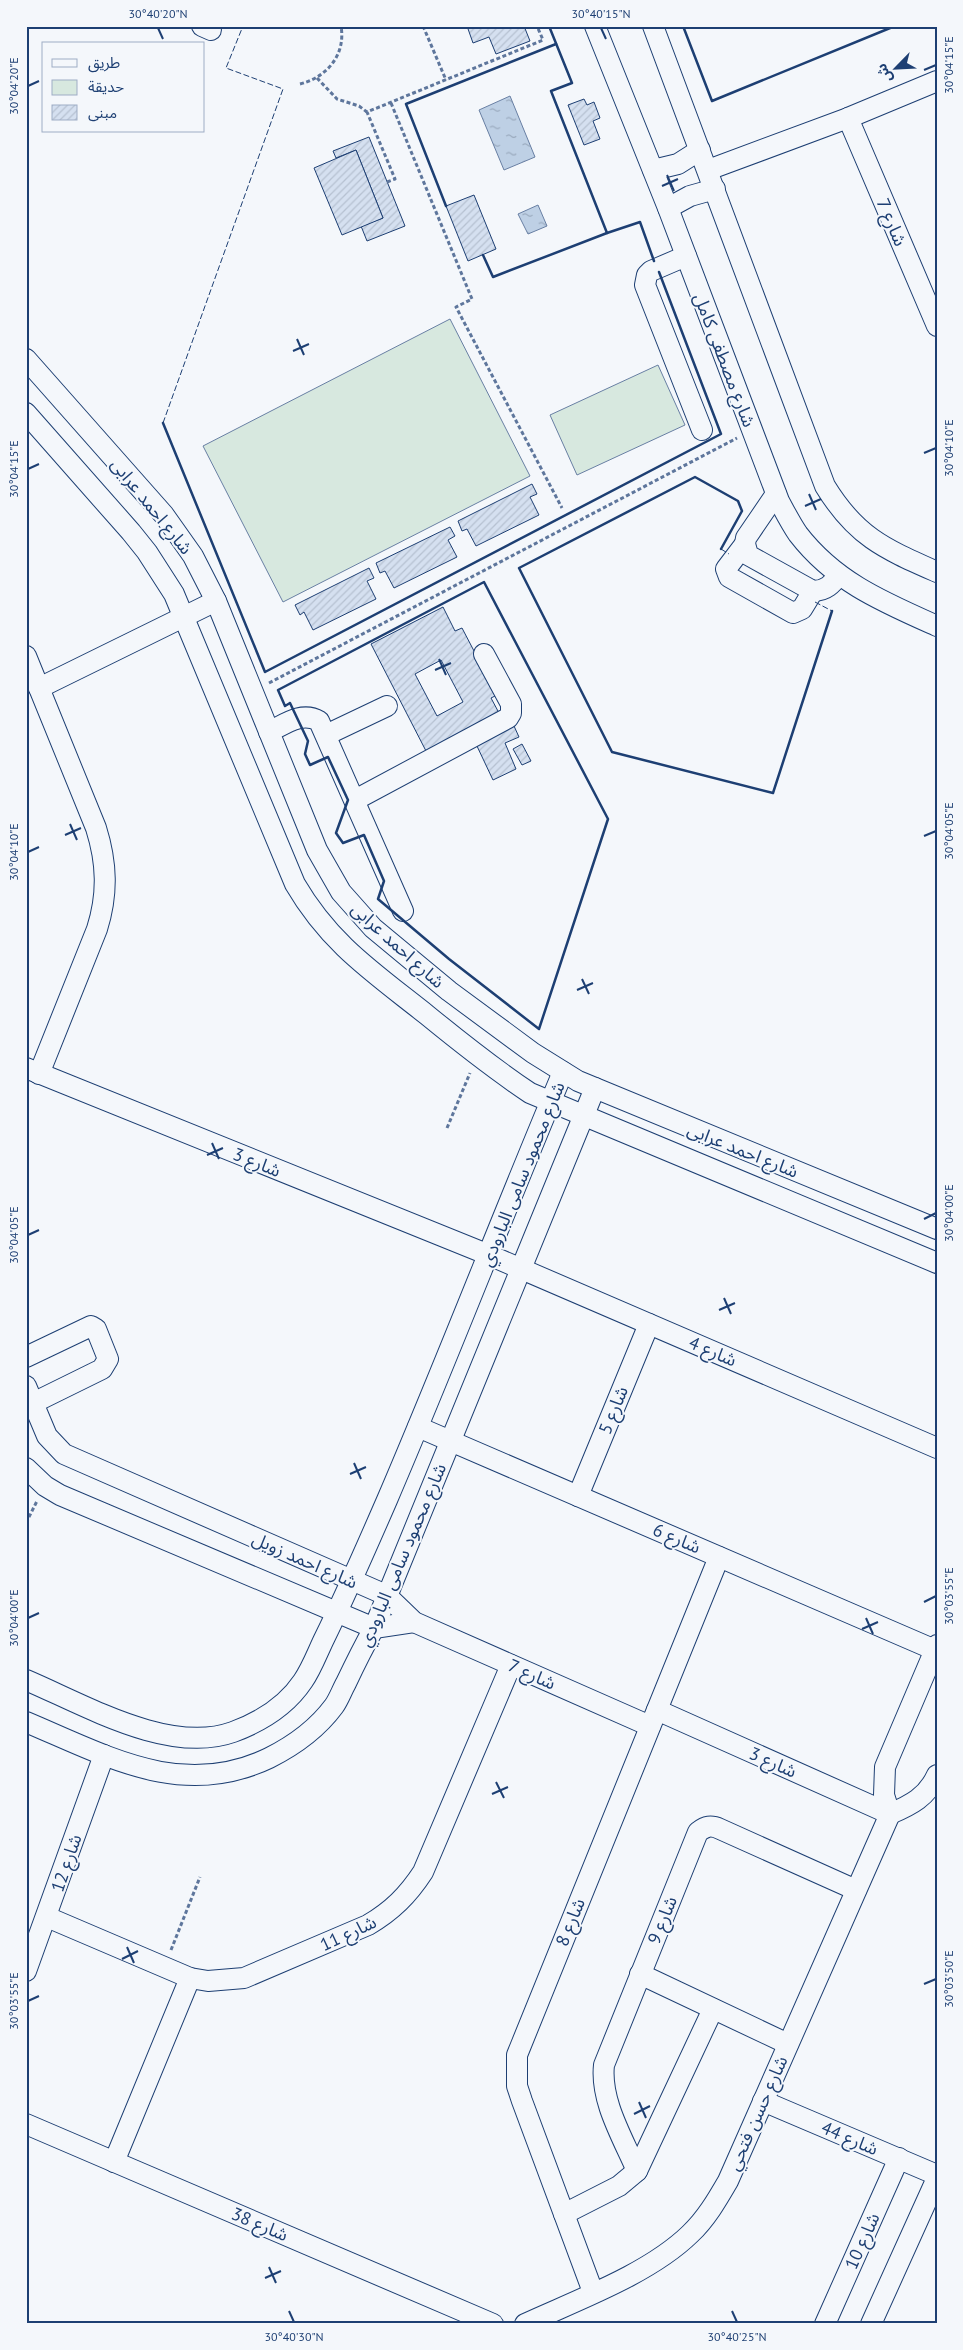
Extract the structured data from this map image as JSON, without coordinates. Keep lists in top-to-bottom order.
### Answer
{
  "streets": {
    "street": [
      "شارع 7",
      "شارع مصطفى كامل",
      "شارع احمد عرابى",
      "شارع 3",
      "شارع محمود سامى البارودي",
      "شارع 4",
      "شارع 5",
      "شارع 6",
      "شارع احمد زويل",
      "شارع 12",
      "شارع 9",
      "شارع 8",
      "شارع 11",
      "شارع حسن فتحي",
      "شارع 44",
      "شارع 38",
      "شارع 10"
    ]
  },
  "crossings": [
    ["شارع 7", "شارع 3"],
    ["شارع 7", "شارع احمد زويل"],
    ["شارع 7", "شارع 8"],
    ["شارع 7", "شارع 11"],
    ["شارع احمد عرابى", "شارع محمود سامى البارودي"],
    ["شارع 3", "شارع محمود سامى البارودي"],
    ["شارع 3", "شارع 4"],
    ["شارع 3", "شارع 8"],
    ["شارع 3", "شارع حسن فتحي"],
    ["شارع محمود سامى البارودي", "شارع 4"],
    ["شارع محمود سامى البارودي", "شارع 6"],
    ["شارع محمود سامى البارودي", "شارع احمد زويل"],
    ["شارع محمود سامى البارودي", "شارع 12"],
    ["شارع 4", "شارع 5"],
    ["شارع 5", "شارع 6"],
    ["شارع 6", "شارع 8"],
    ["شارع 12", "شارع 11"],
    ["شارع 9", "شارع حسن فتحي"],
    ["شارع 8", "شارع حسن فتحي"],
    ["شارع حسن فتحي", "شارع 44"],
    ["شارع 44", "شارع 10"]
  ],
  "legend": ["طريق", "حديقة", "مبنى"],
  "north": "bottom left",
  "coordinates": [
    "30°40'20\"N",
    "30°40'15\"N",
    "30°04'15\"E",
    "30°04'20\"E",
    "30°04'10\"E",
    "30°04'05\"E",
    "30°04'00\"E",
    "30°03'55\"E",
    "30°03'50\"E",
    "30°40'30\"N",
    "30°40'25\"N"
  ]
}
